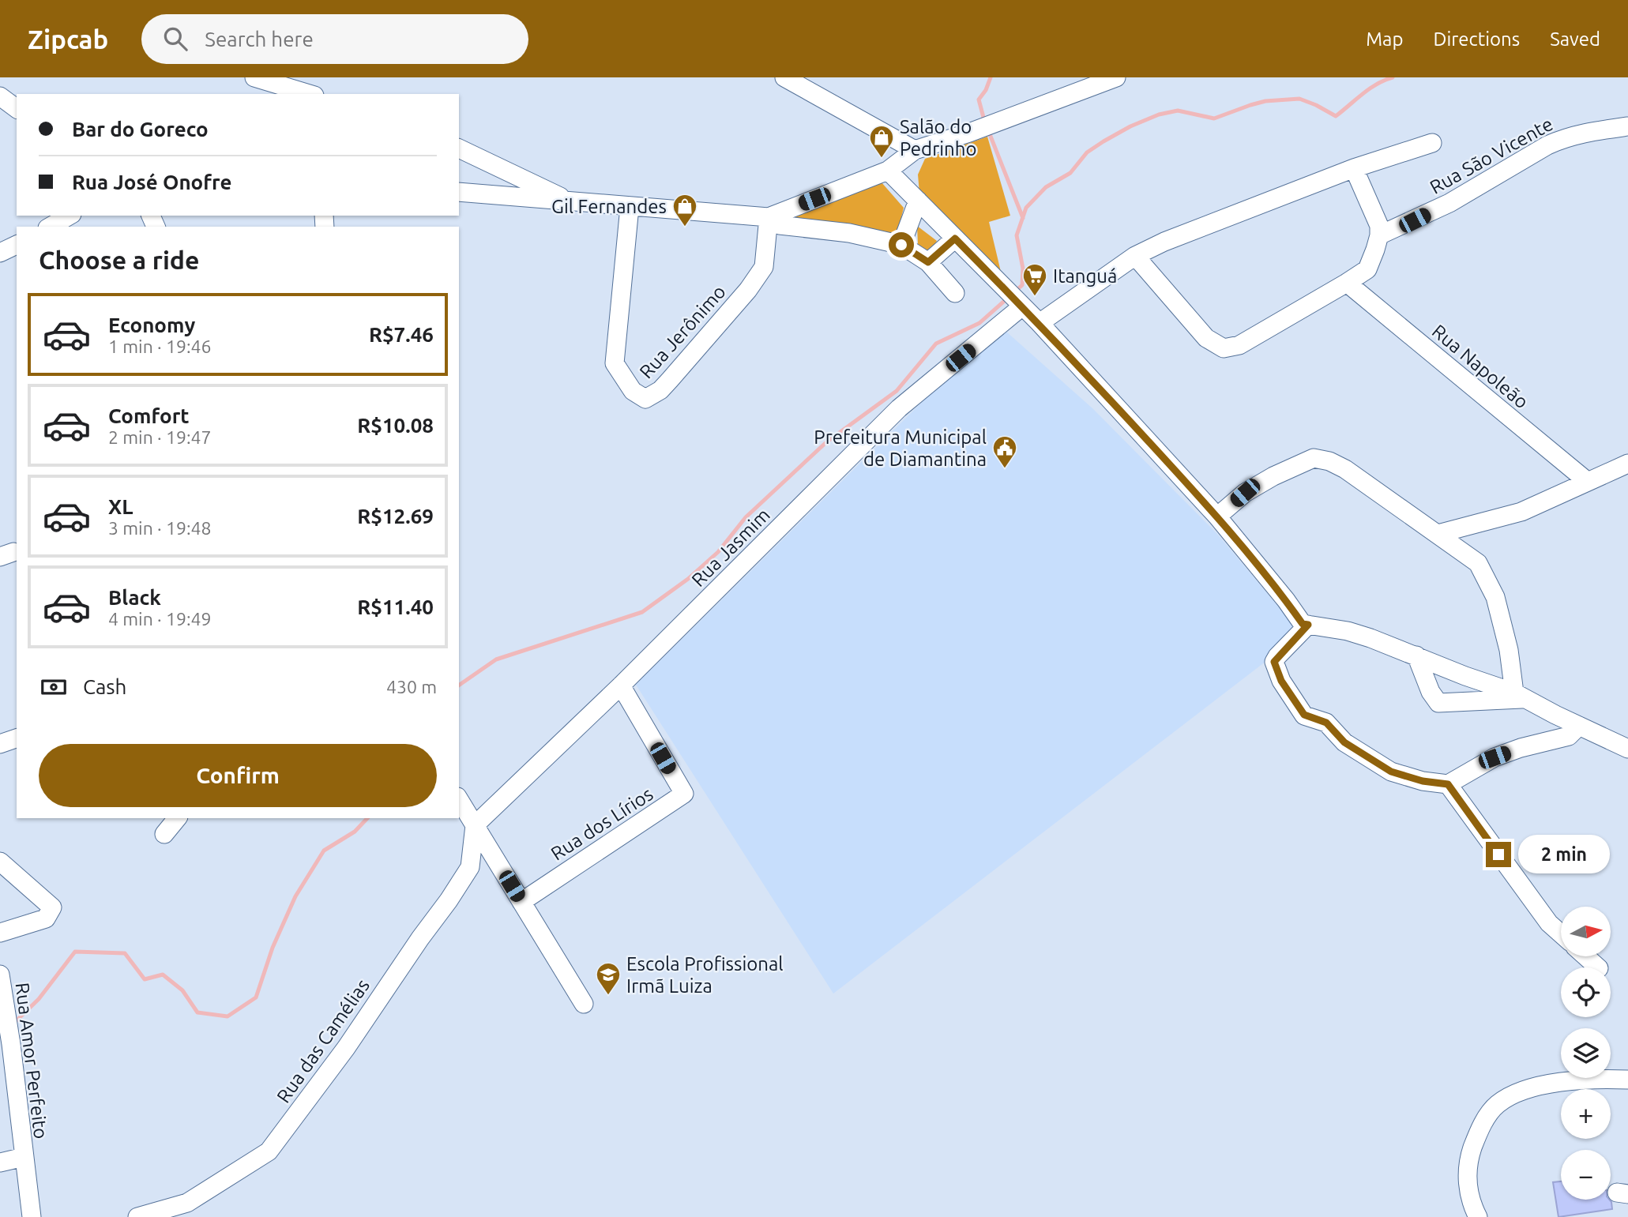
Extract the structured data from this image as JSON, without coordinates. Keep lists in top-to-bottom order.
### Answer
{
  "streets": {
    "street": [
      "Rua São Vicente",
      "Rua Jerônimo",
      "Rua Napoleão",
      "Rua Jasmim",
      "Rua dos Lírios",
      "Rua das Camélias",
      "Rua Amor Perfeito"
    ]
  },
  "crossings": [
    ["Rua Jasmim", "Rua dos Lírios"],
    ["Rua Jasmim", "Rua das Camélias"]
  ],
  "places": {
    "shop": ["Salão do Pedrinho", "Gil Fernandes"],
    "supermarket": ["Itanguá"],
    "public building": ["Prefeitura Municipal de Diamantina"],
    "school or university": ["Escola Profissional Irmã Luiza"]
  },
  "north": "right",
  "page": {
    "header": "Zipcab",
    "search": "Search here",
    "nav": ["Map", "Directions", "Saved"],
    "banner": ["Bar do Goreco", "Rua José Onofre"],
    "heading": "Choose a ride",
    "list": [
      {
        "name": "Economy",
        "note": "1 min · 19:46",
        "value": "R$7.46"
      },
      {
        "name": "Comfort",
        "note": "2 min · 19:47",
        "value": "R$10.08"
      },
      {
        "name": "XL",
        "note": "3 min · 19:48",
        "value": "R$12.69"
      },
      {
        "name": "Black",
        "note": "4 min · 19:49",
        "value": "R$11.40"
      }
    ],
    "pay": ["Cash", "430 m"],
    "buttons": "Confirm",
    "bubble": "2 min",
    "map_buttons": ["+", "−"]
  }
}
